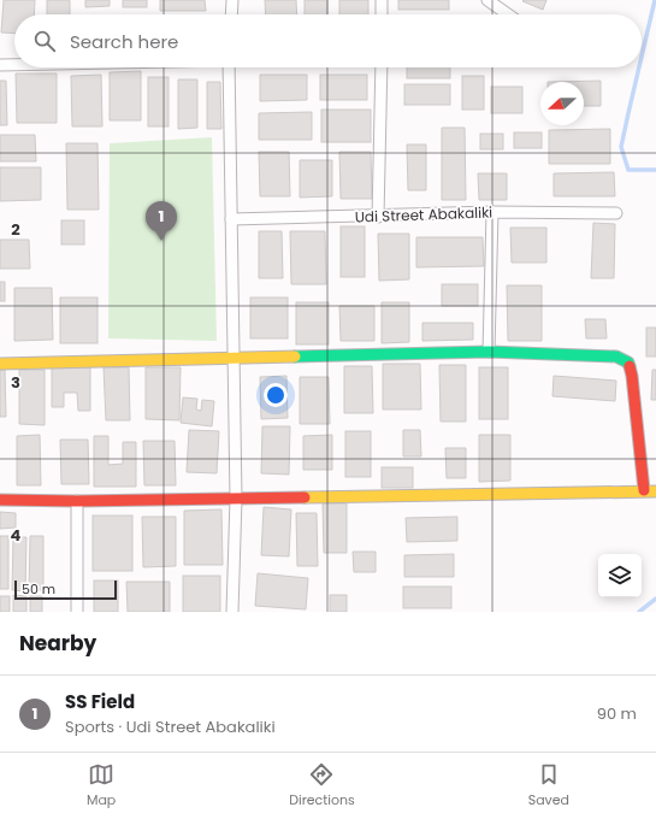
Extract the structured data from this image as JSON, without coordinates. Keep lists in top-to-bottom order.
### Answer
{
  "streets": {
    "street": ["Udi Street Abakaliki"]
  },
  "scale_bar": "50 m",
  "north": "left",
  "page": {
    "search": "Search here",
    "pins": "1",
    "scale": "50 m",
    "heading": "Nearby",
    "list": [
      {
        "mark": "1",
        "name": "SS Field",
        "note": "Sports · Udi Street Abakaliki",
        "value": "90 m"
      }
    ],
    "nav": ["Map", "Directions", "Saved"]
  },
  "grid": {
    "rows": ["2", "3", "4"]
  }
}
